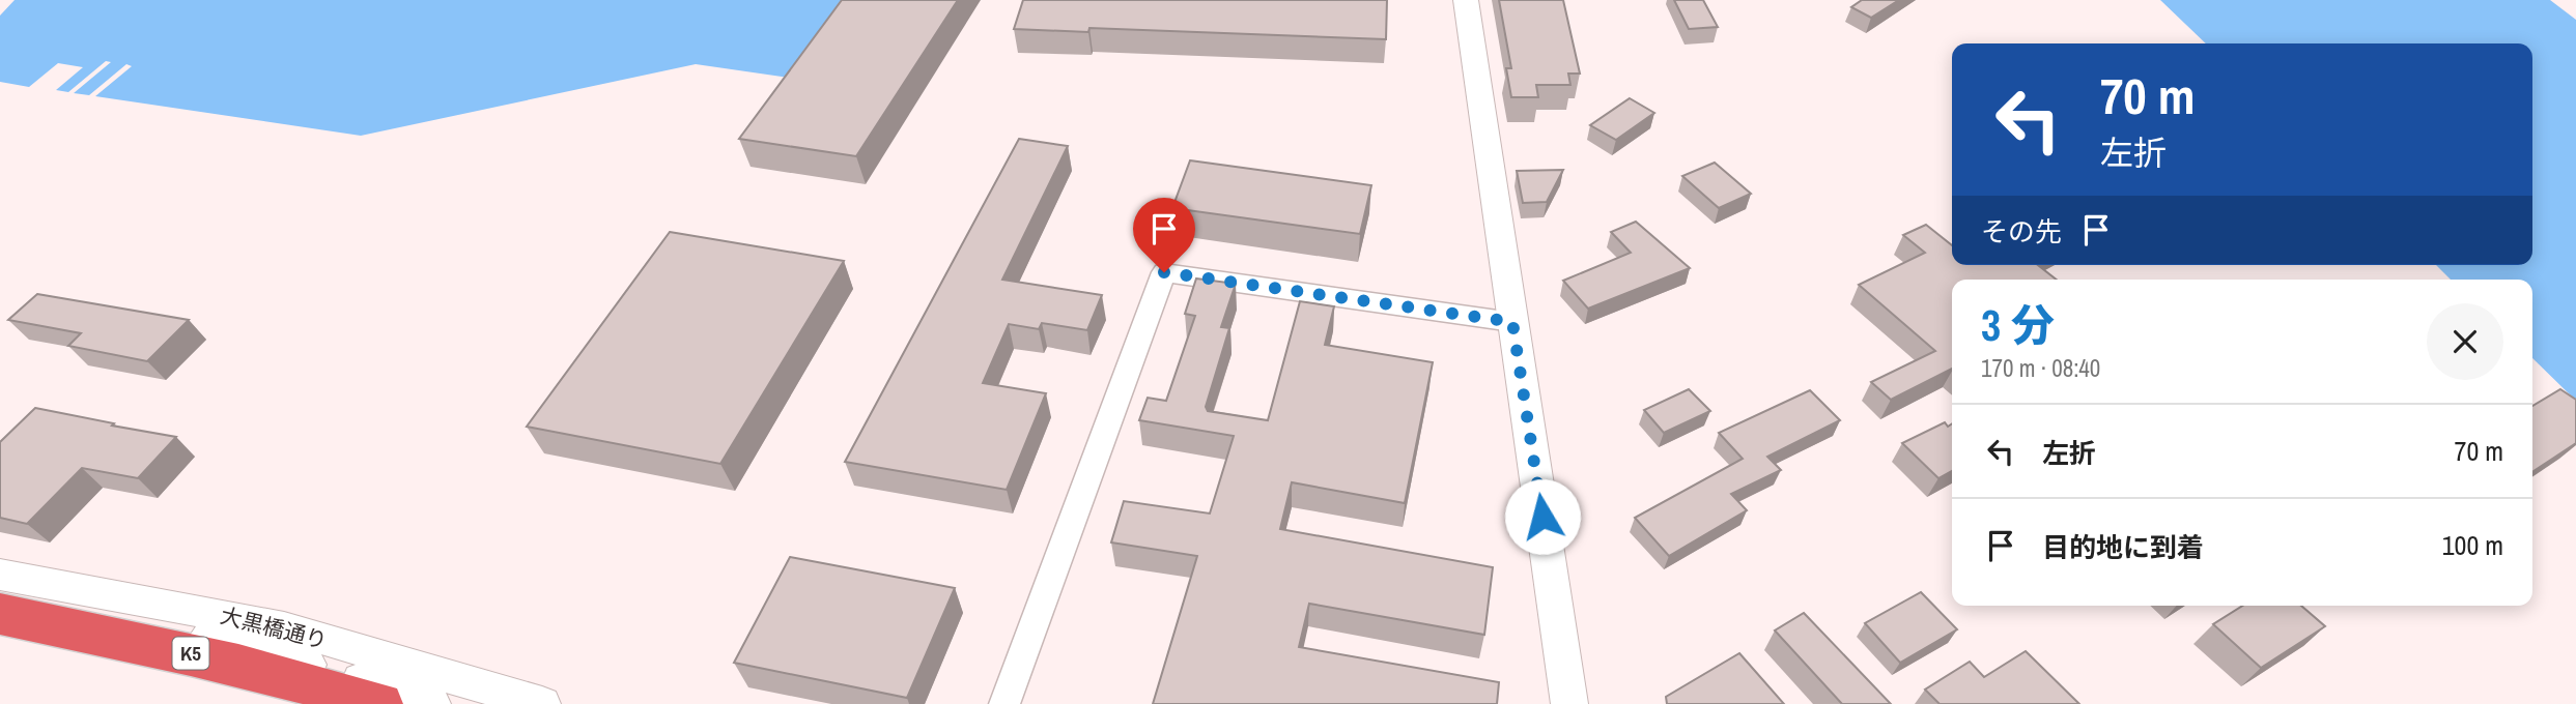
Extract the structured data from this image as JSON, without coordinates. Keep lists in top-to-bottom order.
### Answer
{
  "streets": {
    "highway": ["K5"],
    "street": ["大黒橋通り"]
  },
  "page": {
    "turn": ["70 m", "左折"],
    "then": "その先",
    "heading": ["3 分", "170 m · 08:40"],
    "list": [
      {
        "name": "左折",
        "value": "70 m"
      },
      {
        "name": "目的地に到着",
        "value": "100 m"
      }
    ]
  }
}
